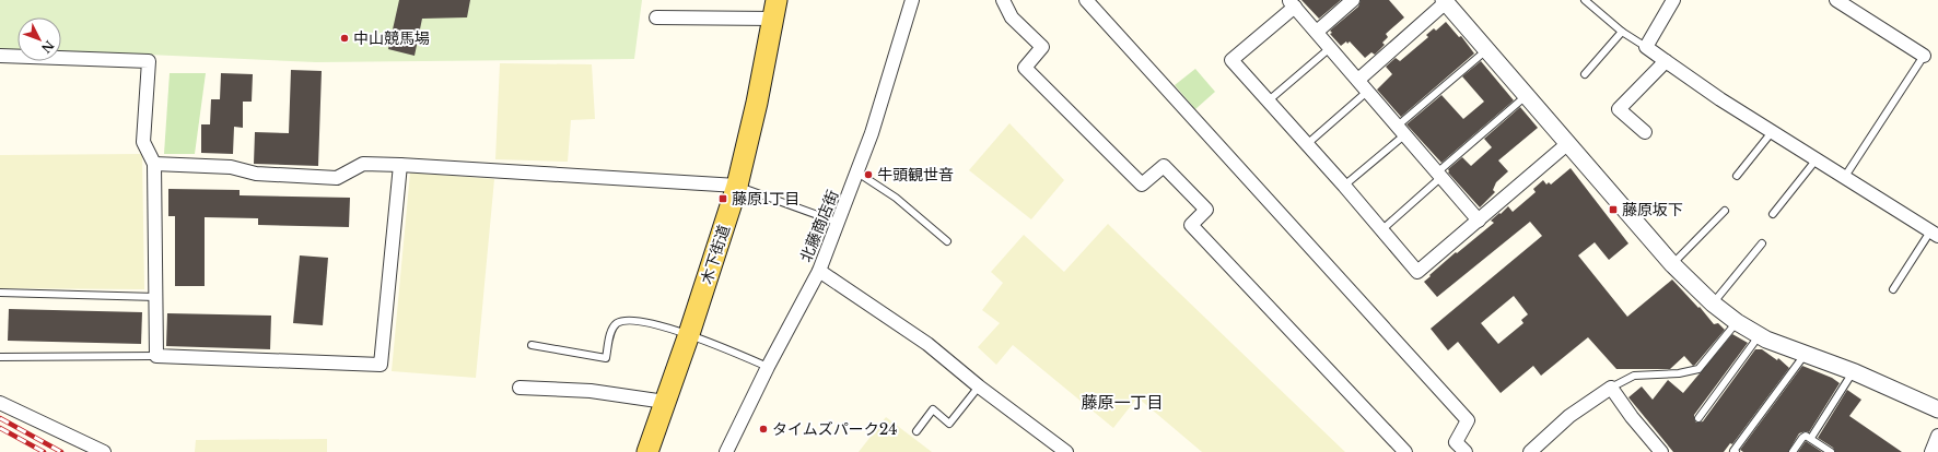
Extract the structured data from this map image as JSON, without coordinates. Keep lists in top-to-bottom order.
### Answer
{
  "streets": {
    "main road": ["木下街道"],
    "street": ["北藤商店街"]
  },
  "districts": ["藤原一丁目"],
  "places": {
    "other": ["中山競馬場", "牛頭観世音", "タイムズパーク24"],
    "transit": ["藤原1丁目", "藤原坂下"]
  },
  "north": "bottom right"
}
